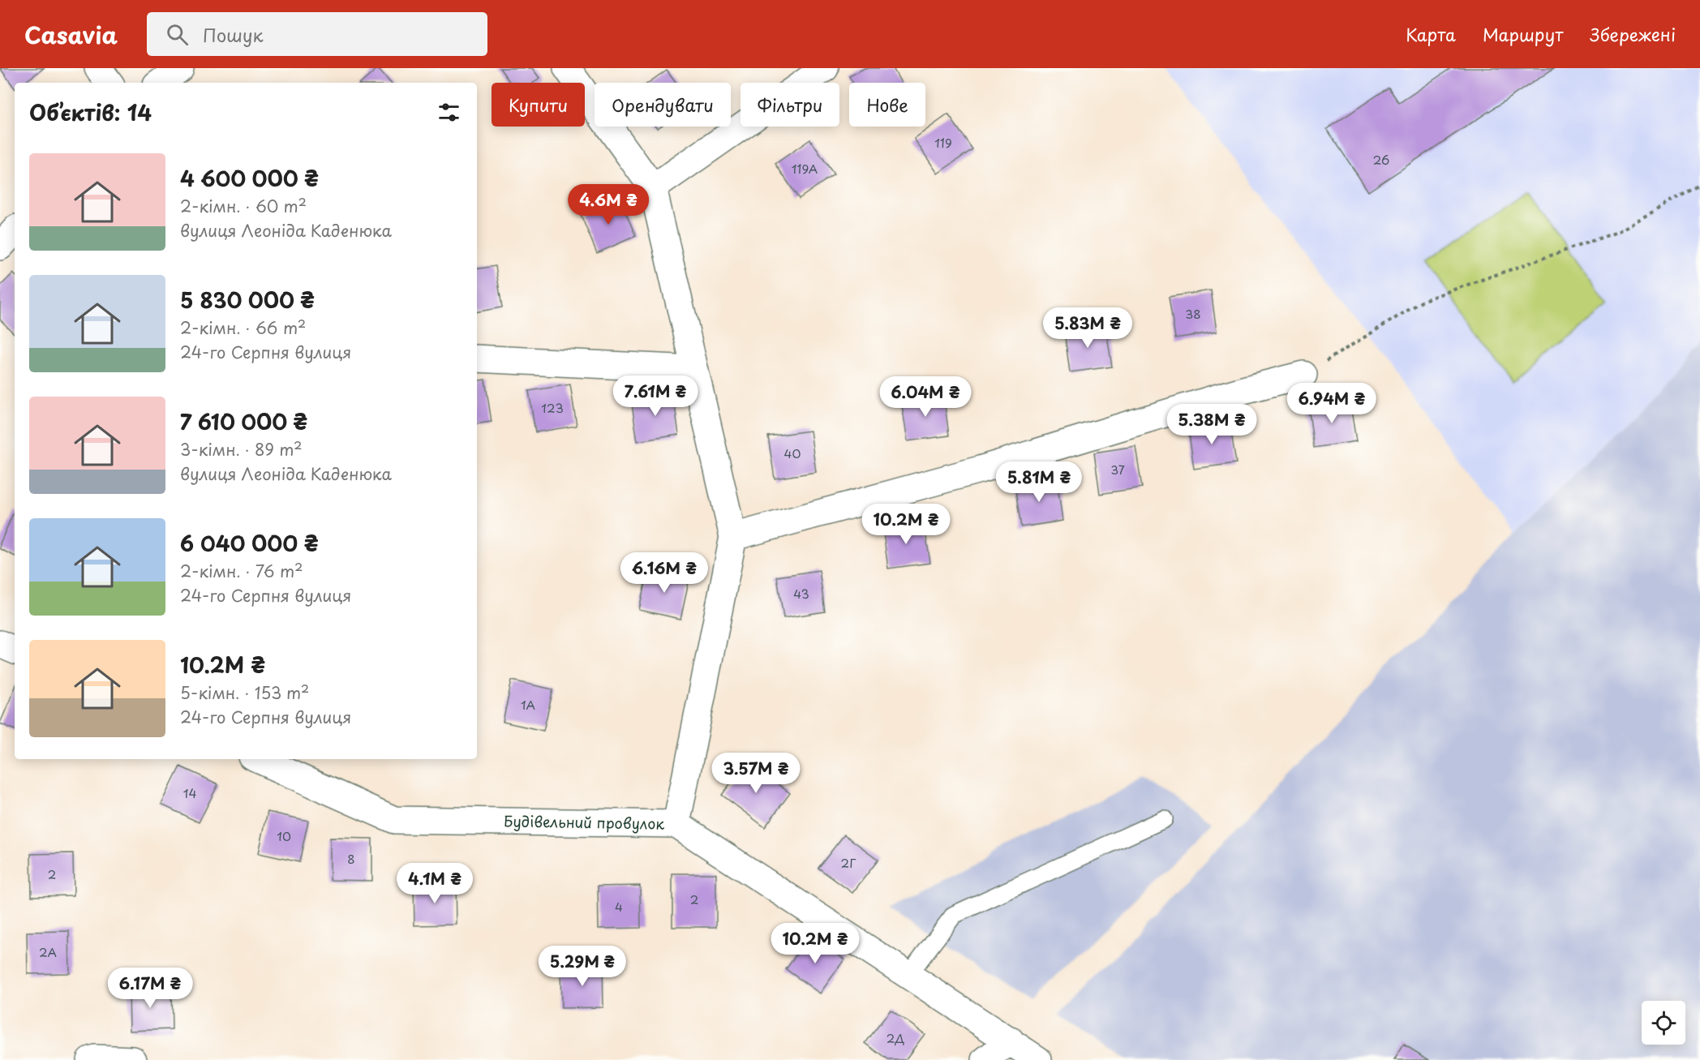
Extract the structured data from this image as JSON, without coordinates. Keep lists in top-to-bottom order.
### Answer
{
  "streets": {
    "street": ["Будівельний провулок"]
  },
  "house_numbers": [
    "119",
    "26",
    "119А",
    "38",
    "123",
    "40",
    "37",
    "43",
    "1А",
    "14",
    "10",
    "8",
    "2Г",
    "2",
    "2",
    "4",
    "2А",
    "2Д"
  ],
  "page": {
    "header": "Casavia",
    "search": "Пошук",
    "nav": ["Карта", "Маршрут", "Збережені"],
    "chip": [
      "Купити",
      "Орендувати",
      "Фільтри",
      "Нове"
    ],
    "heading": "Об’єктів: 14",
    "list": [
      {
        "name": "4 600 000 ₴",
        "note": "2-кімн. · 60 m² · вулиця Леоніда Каденюка"
      },
      {
        "name": "5 830 000 ₴",
        "note": "2-кімн. · 66 m² · 24-го Серпня вулиця"
      },
      {
        "name": "7 610 000 ₴",
        "note": "3-кімн. · 89 m² · вулиця Леоніда Каденюка"
      },
      {
        "name": "6 040 000 ₴",
        "note": "2-кімн. · 76 m² · 24-го Серпня вулиця"
      },
      {
        "name": "10.2M ₴",
        "note": "5-кімн. · 153 m² · 24-го Серпня вулиця"
      }
    ],
    "price": [
      "4.6M ₴",
      "5.83M ₴",
      "7.61M ₴",
      "6.04M ₴",
      "6.94M ₴",
      "5.38M ₴",
      "5.81M ₴",
      "10.2M ₴",
      "6.16M ₴",
      "3.57M ₴",
      "4.1M ₴",
      "10.2M ₴",
      "5.29M ₴",
      "6.17M ₴"
    ]
  }
}
